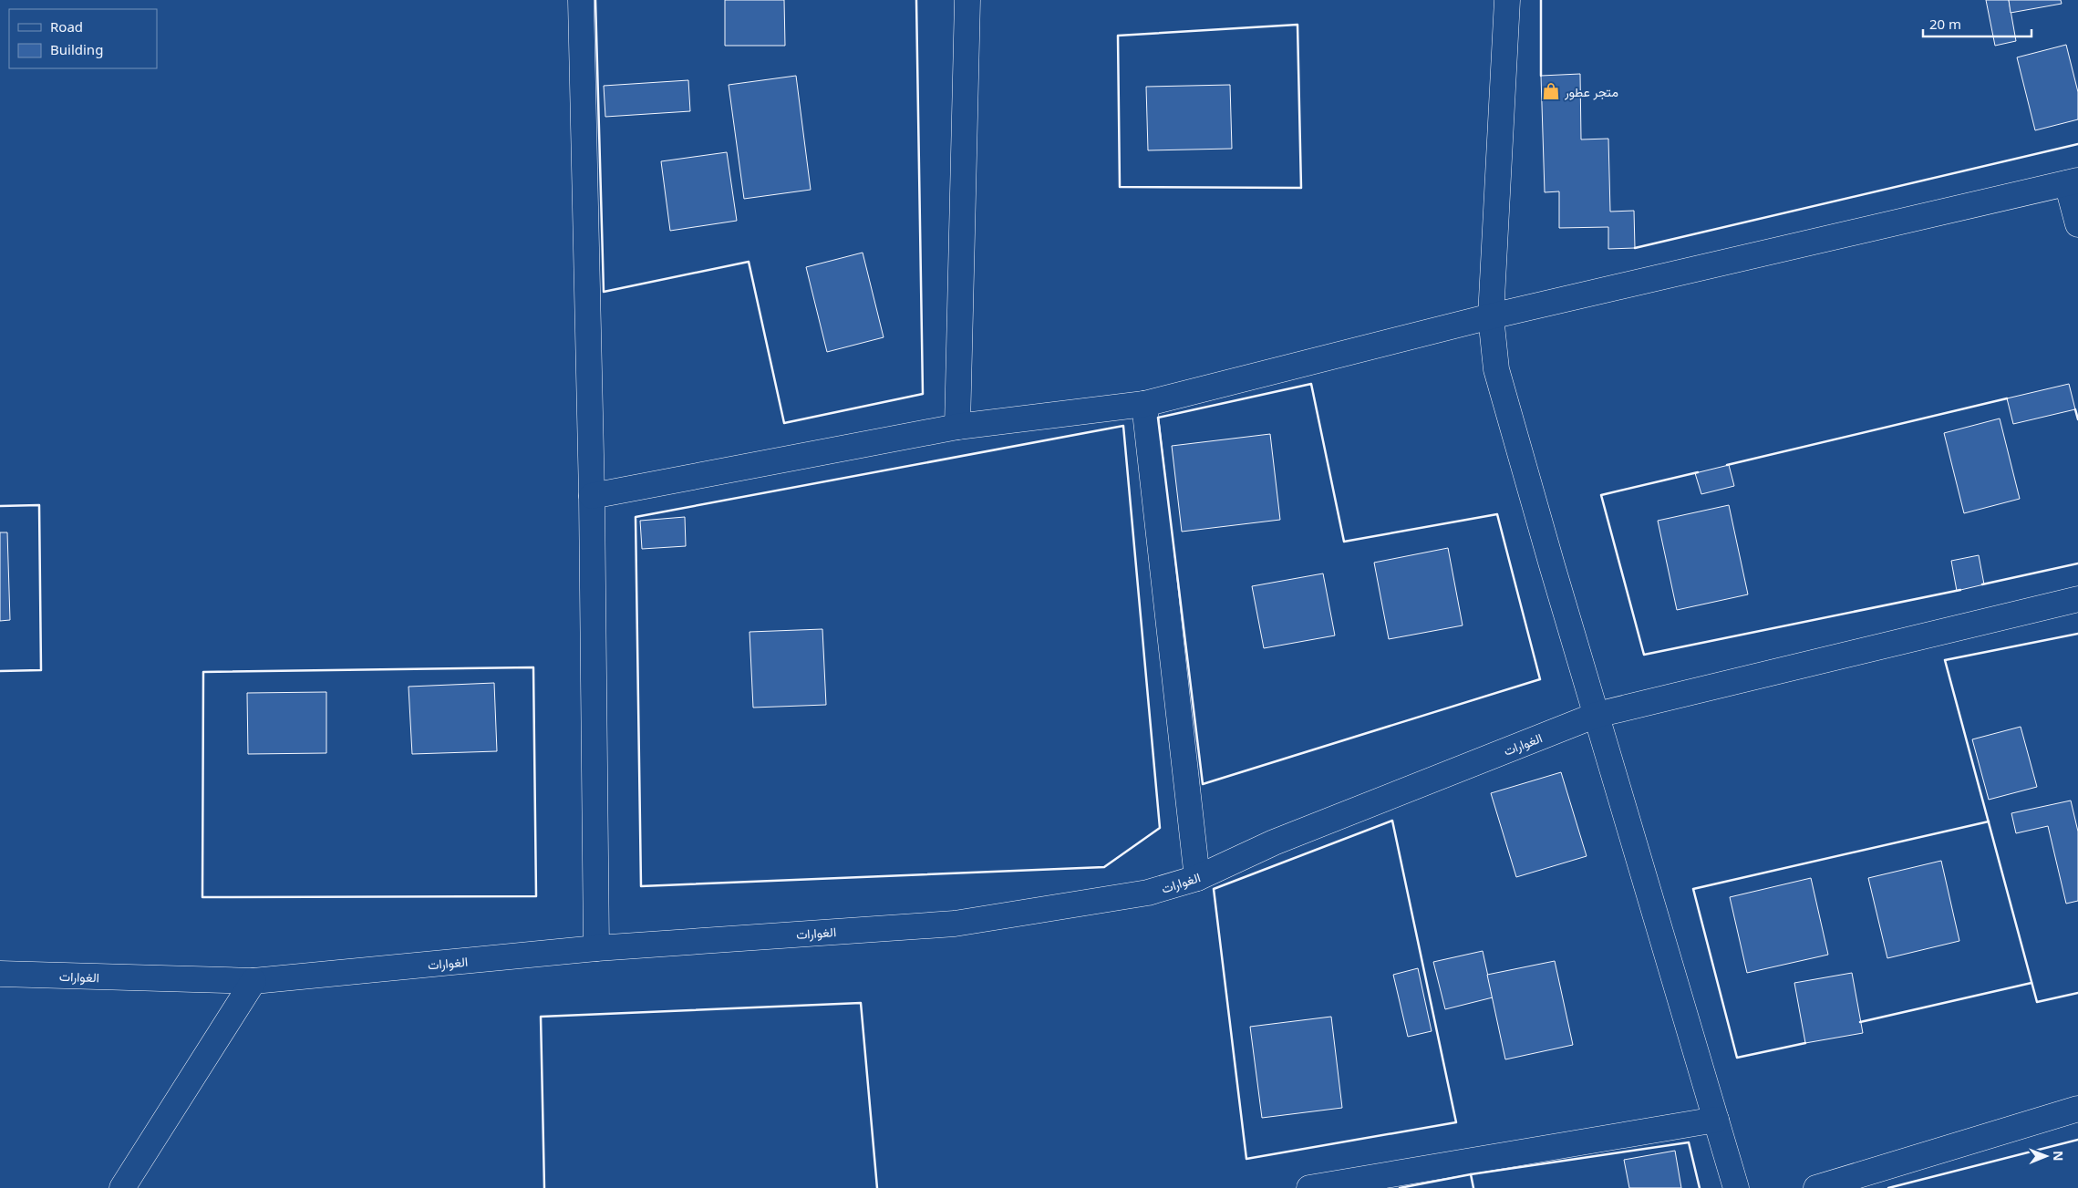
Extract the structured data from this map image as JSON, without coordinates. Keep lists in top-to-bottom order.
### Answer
{
  "streets": {
    "street": ["الغوارات"]
  },
  "places": {
    "shop": ["متجر عطور"]
  },
  "legend": ["Road", "Building"],
  "scale_bar": "20 m",
  "north": "right"
}
